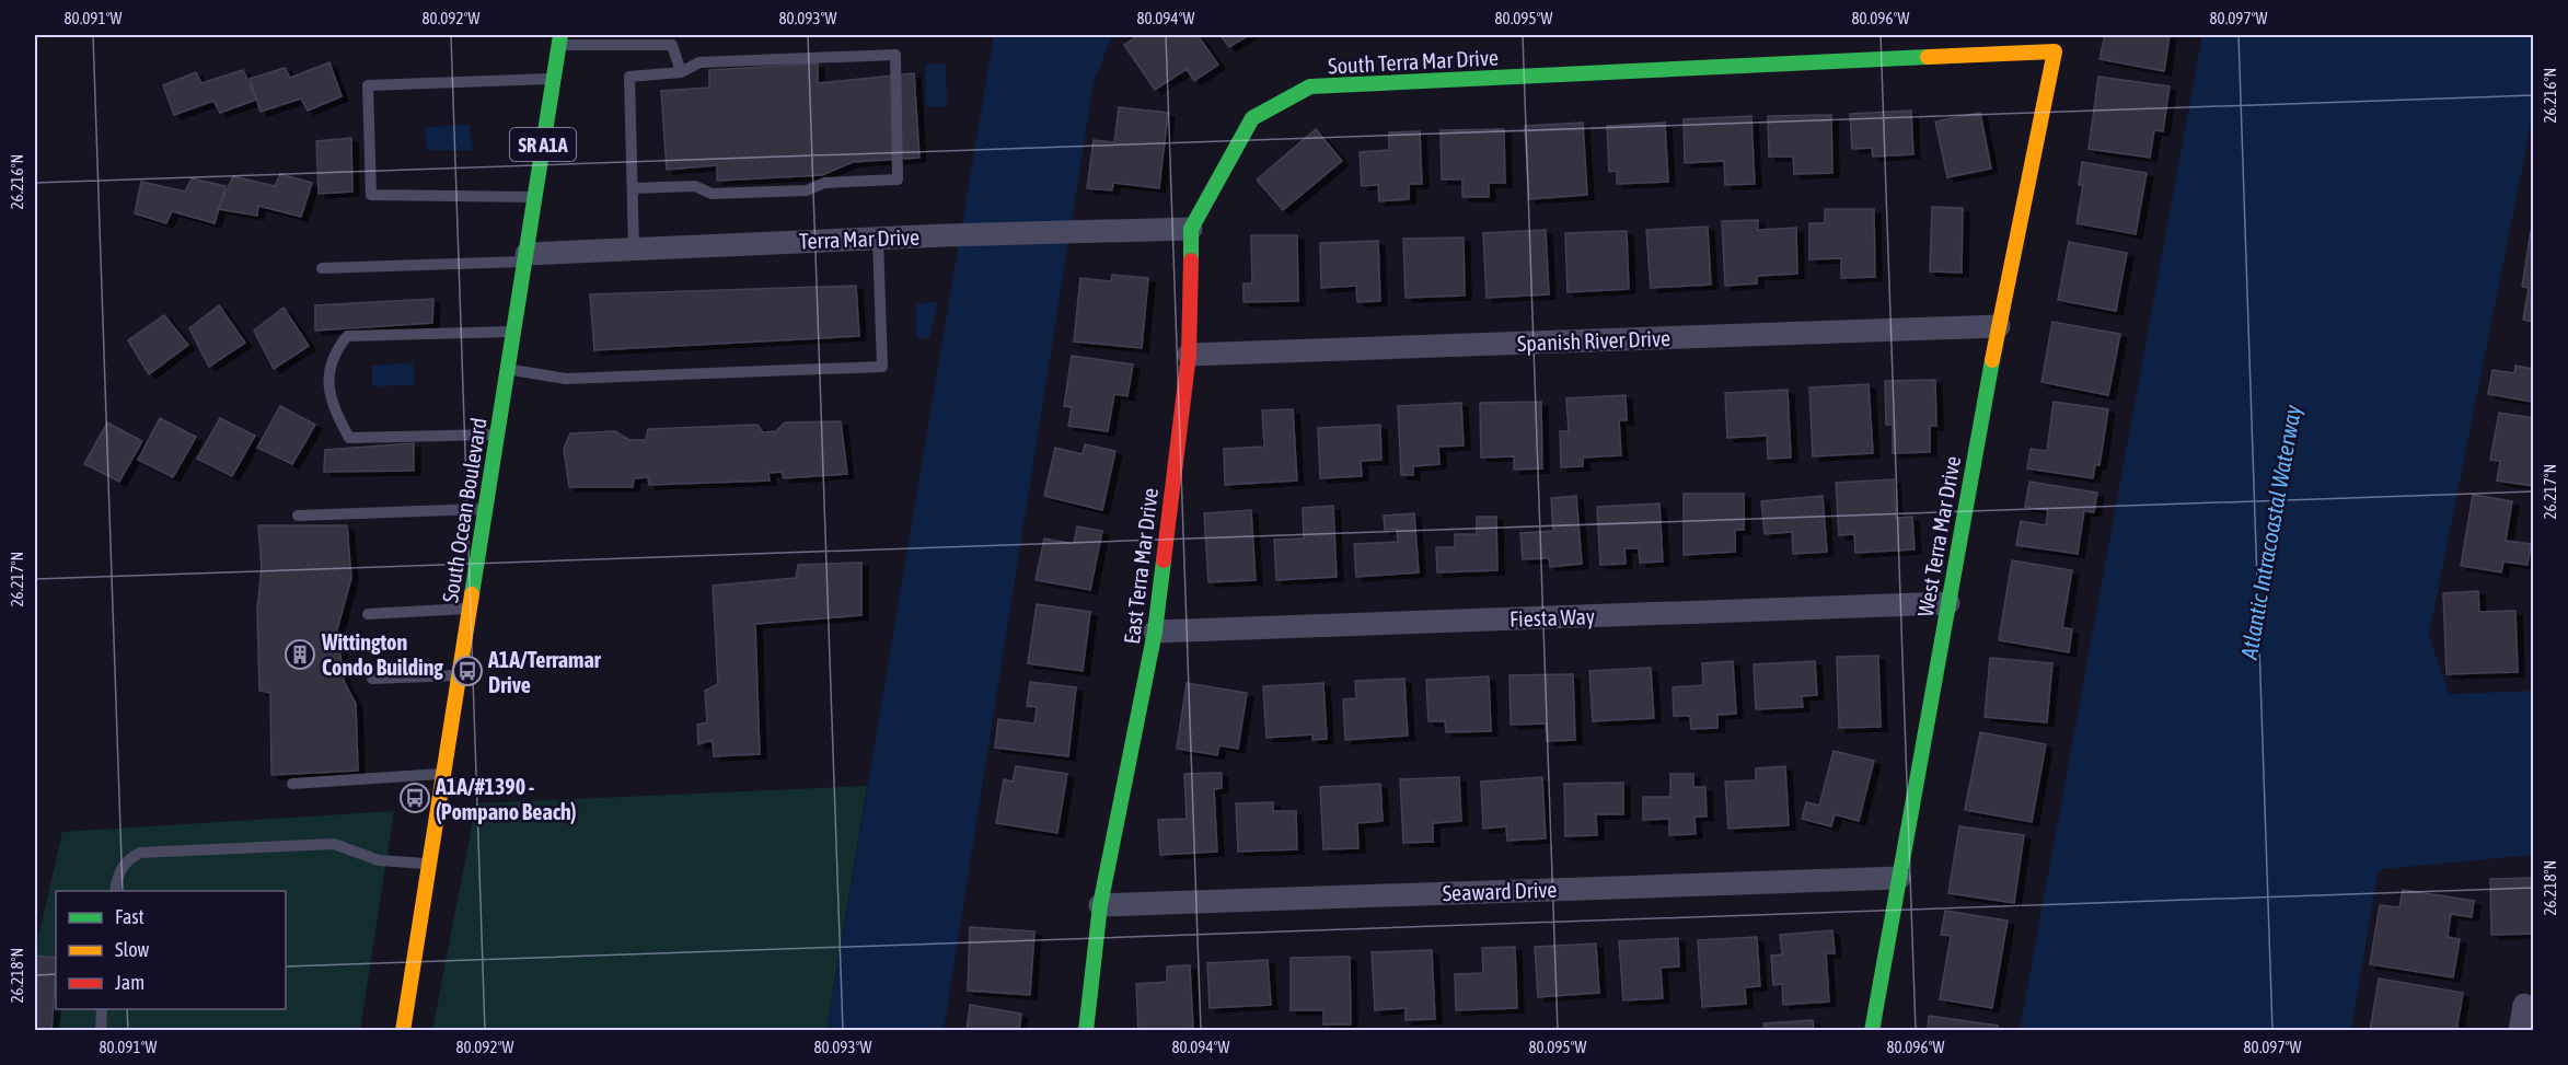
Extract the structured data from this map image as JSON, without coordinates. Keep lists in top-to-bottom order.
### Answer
{
  "streets": {
    "street": [
      "South Terra Mar Drive",
      "SR A1A",
      "Terra Mar Drive",
      "Spanish River Drive",
      "South Ocean Boulevard",
      "West Terra Mar Drive",
      "East Terra Mar Drive",
      "Fiesta Way",
      "Seaward Drive"
    ]
  },
  "crossings": [
    ["South Terra Mar Drive", "West Terra Mar Drive"],
    ["South Terra Mar Drive", "East Terra Mar Drive"],
    ["Terra Mar Drive", "South Ocean Boulevard"],
    ["Terra Mar Drive", "East Terra Mar Drive"],
    ["Spanish River Drive", "West Terra Mar Drive"],
    ["Spanish River Drive", "East Terra Mar Drive"],
    ["West Terra Mar Drive", "Fiesta Way"],
    ["West Terra Mar Drive", "Seaward Drive"],
    ["East Terra Mar Drive", "Fiesta Way"],
    ["East Terra Mar Drive", "Seaward Drive"]
  ],
  "water": ["Atlantic Intracoastal Waterway"],
  "places": {
    "building": ["Wittington Condo Building"],
    "bus stop": ["A1A/Terramar Drive", "A1A/#1390 - (Pompano Beach)"]
  },
  "legend": ["Fast", "Slow", "Jam"],
  "coordinates": [
    "80.091°W",
    "80.092°W",
    "80.093°W",
    "80.094°W",
    "80.095°W",
    "80.096°W",
    "80.097°W",
    "26.216°N",
    "26.217°N",
    "26.218°N"
  ]
}
